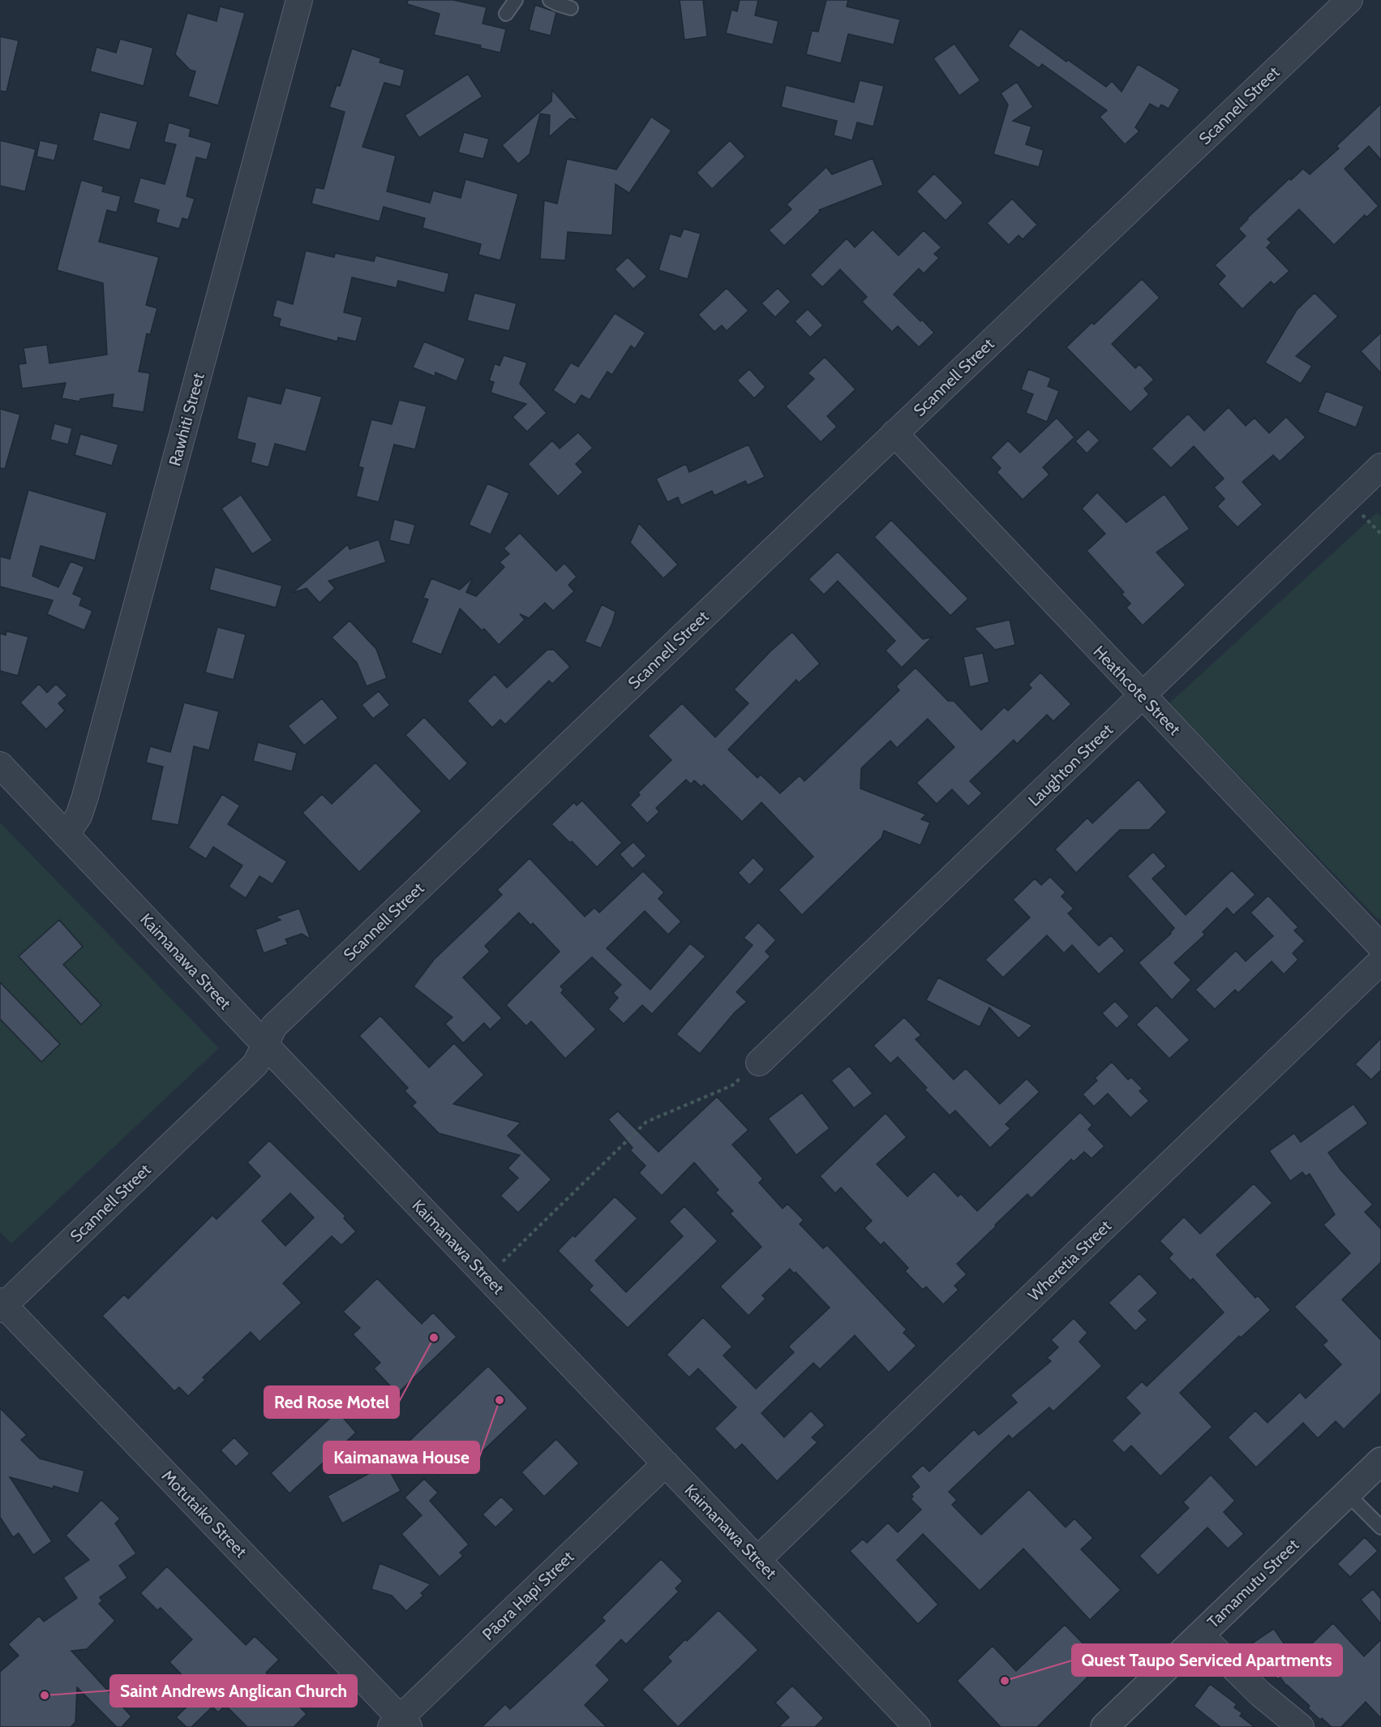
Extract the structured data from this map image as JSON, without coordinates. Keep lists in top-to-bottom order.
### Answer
{
  "streets": {
    "street": [
      "Scannell Street",
      "Rawhiti Street",
      "Heathcote Street",
      "Laughton Street",
      "Kaimanawa Street",
      "Wheretia Street",
      "Motutaiko Street",
      "Tamamutu Street",
      "Pāora Hapi Street"
    ]
  },
  "crossings": [
    ["Scannell Street", "Heathcote Street"],
    ["Scannell Street", "Kaimanawa Street"],
    ["Scannell Street", "Motutaiko Street"],
    ["Rawhiti Street", "Kaimanawa Street"],
    ["Heathcote Street", "Laughton Street"],
    ["Kaimanawa Street", "Wheretia Street"],
    ["Kaimanawa Street", "Pāora Hapi Street"],
    ["Motutaiko Street", "Pāora Hapi Street"]
  ],
  "places": [
    "Red Rose Motel",
    "Kaimanawa House",
    "Quest Taupo Serviced Apartments",
    "Saint Andrews Anglican Church"
  ]
}
